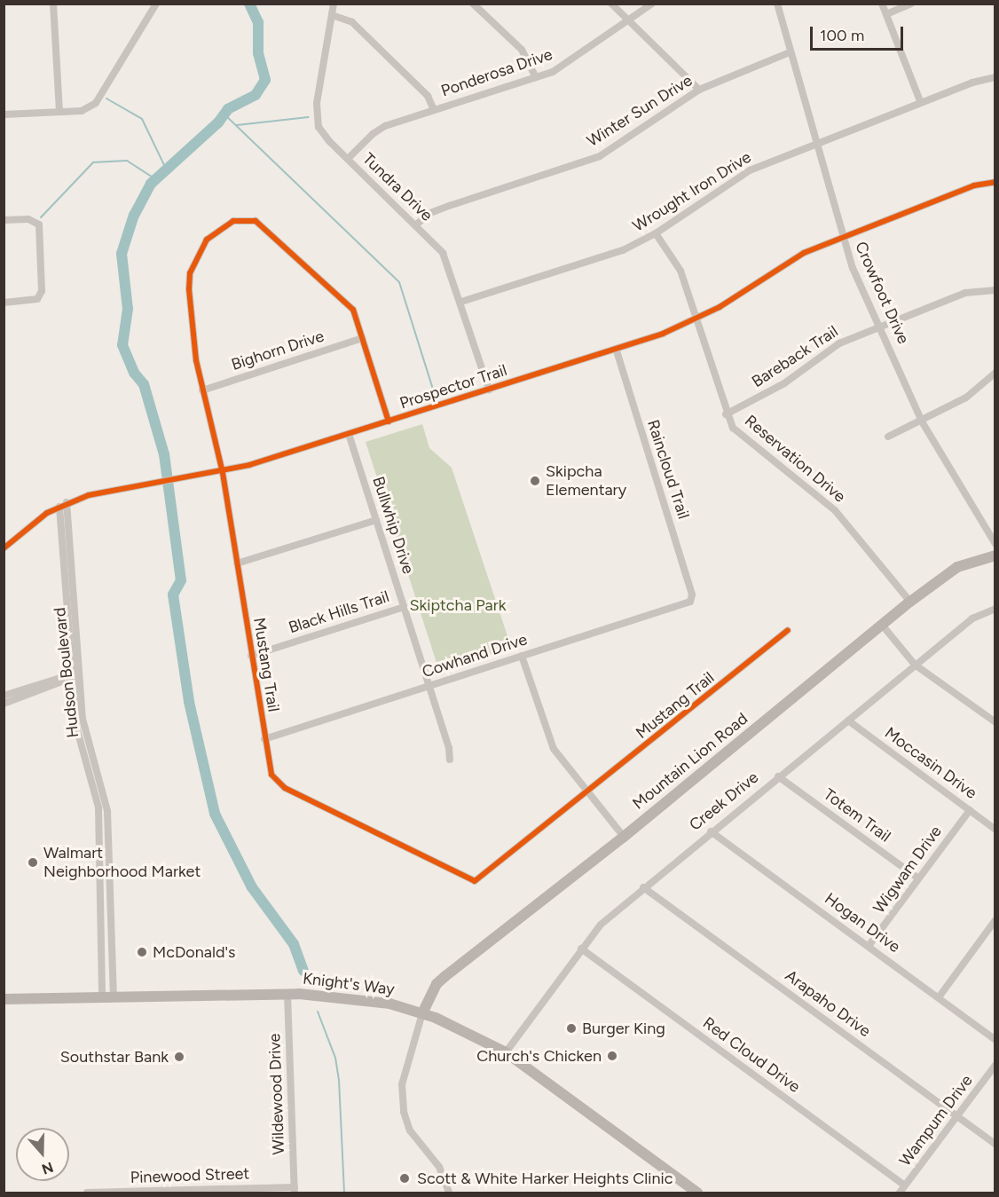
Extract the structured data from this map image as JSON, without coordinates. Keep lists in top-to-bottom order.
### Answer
{
  "streets": {
    "main road": ["Mountain Lion Road", "Knight's Way"],
    "street": [
      "Ponderosa Drive",
      "Winter Sun Drive",
      "Tundra Drive",
      "Wrought Iron Drive",
      "Crowfoot Drive",
      "Bighorn Drive",
      "Bareback Trail",
      "Prospector Trail",
      "Reservation Drive",
      "Raincloud Trail",
      "Bullwhip Drive",
      "Black Hills Trail",
      "Cowhand Drive",
      "Mustang Trail",
      "Hudson Boulevard",
      "Moccasin Drive",
      "Creek Drive",
      "Totem Trail",
      "Wigwam Drive",
      "Hogan Drive",
      "Arapaho Drive",
      "Red Cloud Drive",
      "Wildewood Drive",
      "Wampum Drive",
      "Pinewood Street"
    ]
  },
  "crossings": [
    ["Ponderosa Drive", "Tundra Drive"],
    ["Winter Sun Drive", "Tundra Drive"],
    ["Winter Sun Drive", "Crowfoot Drive"],
    ["Tundra Drive", "Wrought Iron Drive"],
    ["Tundra Drive", "Prospector Trail"],
    ["Wrought Iron Drive", "Crowfoot Drive"],
    ["Wrought Iron Drive", "Reservation Drive"],
    ["Crowfoot Drive", "Bareback Trail"],
    ["Crowfoot Drive", "Prospector Trail"],
    ["Bighorn Drive", "Mustang Trail"],
    ["Bareback Trail", "Reservation Drive"],
    ["Prospector Trail", "Reservation Drive"],
    ["Prospector Trail", "Raincloud Trail"],
    ["Prospector Trail", "Bullwhip Drive"],
    ["Prospector Trail", "Mustang Trail"],
    ["Prospector Trail", "Hudson Boulevard"],
    ["Reservation Drive", "Mountain Lion Road"],
    ["Raincloud Trail", "Cowhand Drive"],
    ["Bullwhip Drive", "Black Hills Trail"],
    ["Bullwhip Drive", "Cowhand Drive"],
    ["Black Hills Trail", "Mustang Trail"],
    ["Cowhand Drive", "Mustang Trail"],
    ["Hudson Boulevard", "Knight's Way"],
    ["Mountain Lion Road", "Knight's Way"],
    ["Moccasin Drive", "Creek Drive"],
    ["Moccasin Drive", "Wigwam Drive"],
    ["Creek Drive", "Totem Trail"],
    ["Creek Drive", "Hogan Drive"],
    ["Creek Drive", "Knight's Way"],
    ["Creek Drive", "Arapaho Drive"],
    ["Creek Drive", "Red Cloud Drive"],
    ["Totem Trail", "Wigwam Drive"],
    ["Wigwam Drive", "Hogan Drive"],
    ["Knight's Way", "Wildewood Drive"],
    ["Arapaho Drive", "Wampum Drive"],
    ["Red Cloud Drive", "Wampum Drive"],
    ["Wildewood Drive", "Pinewood Street"]
  ],
  "parks": ["Skiptcha Park"],
  "places": [
    "Skipcha Elementary",
    "Walmart Neighborhood Market",
    "McDonald's",
    "Burger King",
    "Church's Chicken",
    "Southstar Bank",
    "Scott & White Harker Heights Clinic"
  ],
  "scale_bar": "100 m",
  "north": "bottom"
}
